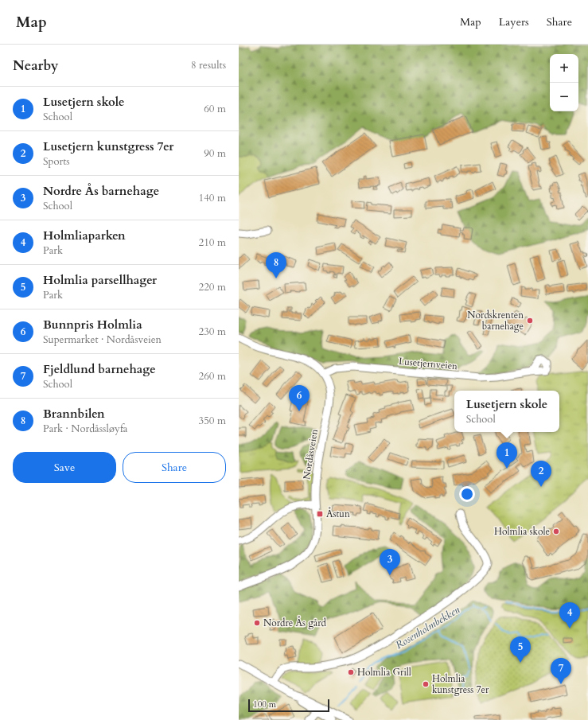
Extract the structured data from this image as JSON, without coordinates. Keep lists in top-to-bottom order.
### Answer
{
  "streets": {
    "street": ["Lusetjernveien", "Nordåsveien"]
  },
  "crossings": [
    ["Lusetjernveien", "Nordåsveien"]
  ],
  "water": ["Rosenholmbekken"],
  "places": {
    "other": [
      "Nordskrenten barnehage",
      "Holmlia skole",
      "Nordre Ås gård",
      "Holmlia Grill",
      "Holmlia kunstgress 7er"
    ],
    "transit": ["Åstun"]
  },
  "scale_bar": "100 m",
  "page": {
    "header": "Map",
    "nav": ["Map", "Layers", "Share"],
    "heading": ["Nearby", "8 results"],
    "map_buttons": ["+", "−"],
    "list": [
      {
        "mark": "1",
        "name": "Lusetjern skole",
        "note": "School",
        "value": "60 m"
      },
      {
        "mark": "2",
        "name": "Lusetjern kunstgress 7er",
        "note": "Sports",
        "value": "90 m"
      },
      {
        "mark": "3",
        "name": "Nordre Ås barnehage",
        "note": "School",
        "value": "140 m"
      },
      {
        "mark": "4",
        "name": "Holmliaparken",
        "note": "Park",
        "value": "210 m"
      },
      {
        "mark": "5",
        "name": "Holmlia parsellhager",
        "note": "Park",
        "value": "220 m"
      },
      {
        "mark": "6",
        "name": "Bunnpris Holmlia",
        "note": "Supermarket · Nordåsveien",
        "value": "230 m"
      },
      {
        "mark": "7",
        "name": "Fjeldlund barnehage",
        "note": "School",
        "value": "260 m"
      },
      {
        "mark": "8",
        "name": "Brannbilen",
        "note": "Park · Nordåssløyfa",
        "value": "350 m"
      }
    ],
    "pins": [
      "8",
      "6",
      "1",
      "2",
      "3",
      "4",
      "5",
      "7"
    ],
    "popup": ["Lusetjern skole", "School"],
    "buttons": ["Save", "Share"],
    "scale": "100 m"
  }
}
